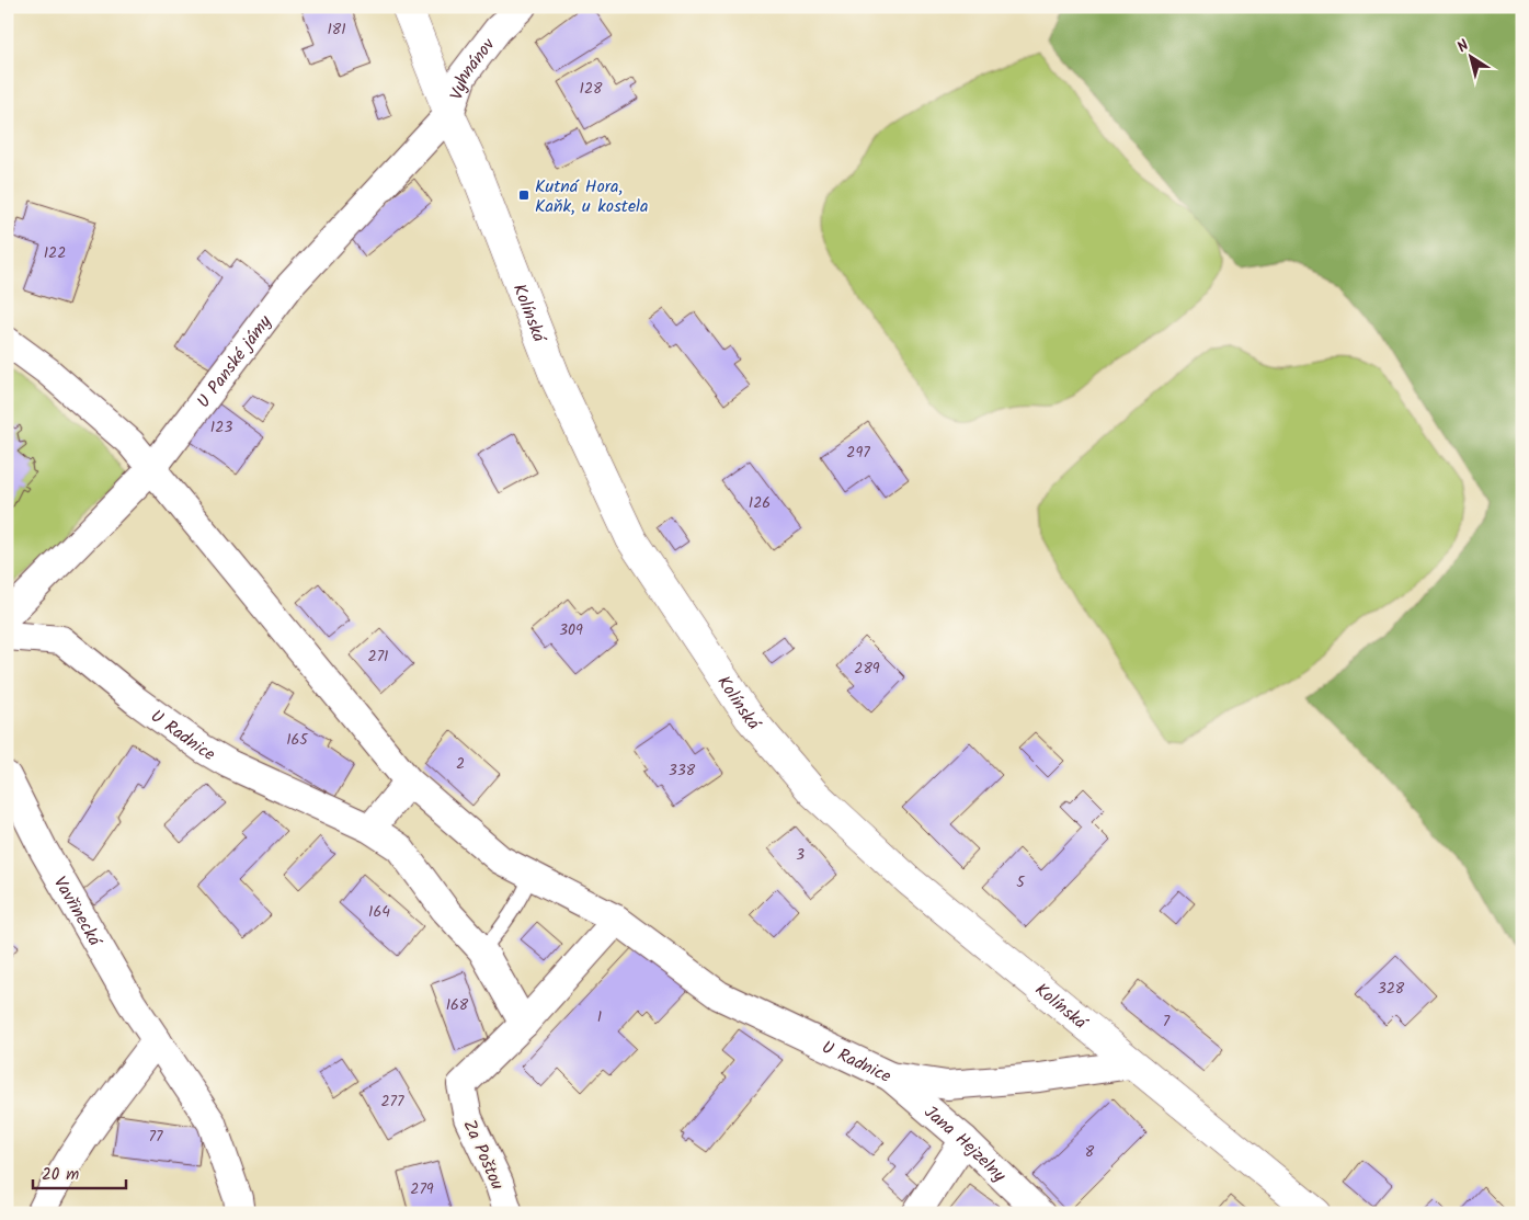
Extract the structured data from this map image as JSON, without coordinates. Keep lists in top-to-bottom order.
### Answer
{
  "streets": {
    "street": [
      "Vyhnánov",
      "Kolínská",
      "U Panské jámy",
      "U Radnice",
      "Vavřinecká",
      "Jana Hejzelny",
      "Za Poštou"
    ]
  },
  "crossings": [
    ["Vyhnánov", "Kolínská"],
    ["Vyhnánov", "U Panské jámy"],
    ["Kolínská", "U Panské jámy"],
    ["Kolínská", "U Radnice"],
    ["U Panské jámy", "U Radnice"],
    ["U Radnice", "Jana Hejzelny"],
    ["U Radnice", "Za Poštou"]
  ],
  "places": {
    "transit": ["Kutná Hora, Kaňk, u kostela"]
  },
  "house_numbers": [
    "181",
    "128",
    "122",
    "123",
    "297",
    "126",
    "309",
    "271",
    "289",
    "165",
    "2",
    "338",
    "3",
    "5",
    "164",
    "328",
    "168",
    "1",
    "7",
    "277",
    "77",
    "8",
    "279"
  ],
  "scale_bar": "20 m",
  "north": "top left"
}
